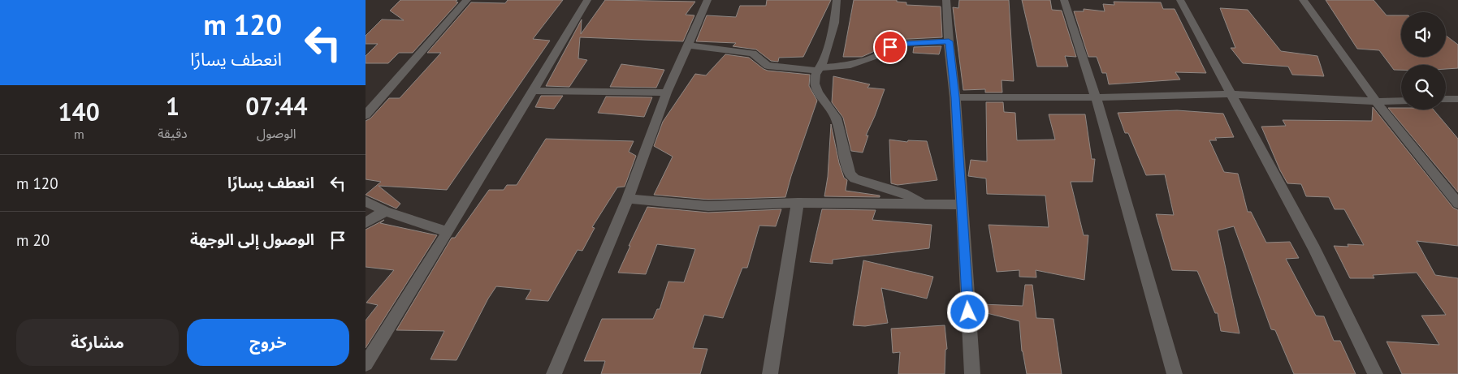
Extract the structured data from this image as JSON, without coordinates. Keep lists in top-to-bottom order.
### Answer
{
  "page": {
    "turn": ["120 m", "انعطف يسارًا"],
    "eta": [
      "07:44",
      "الوصول",
      "1",
      "دقيقة",
      "140",
      "m"
    ],
    "list": [
      {
        "name": "انعطف يسارًا",
        "value": "120 m"
      },
      {
        "name": "الوصول إلى الوجهة",
        "value": "20 m"
      }
    ],
    "buttons": ["خروج", "مشاركة"]
  }
}
